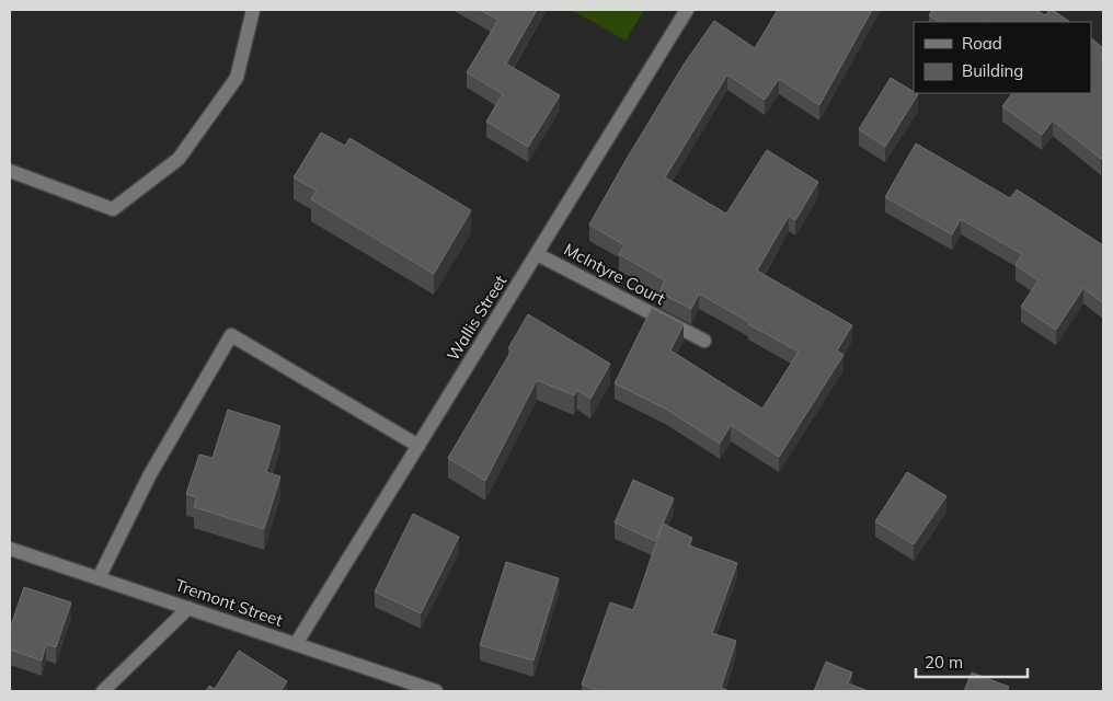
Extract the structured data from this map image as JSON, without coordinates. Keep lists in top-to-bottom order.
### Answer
{
  "streets": {
    "street": ["McIntyre Court", "Wallis Street", "Tremont Street"]
  },
  "crossings": [
    ["McIntyre Court", "Wallis Street"],
    ["Wallis Street", "Tremont Street"]
  ],
  "legend": ["Road", "Building"],
  "scale_bar": "20 m"
}
